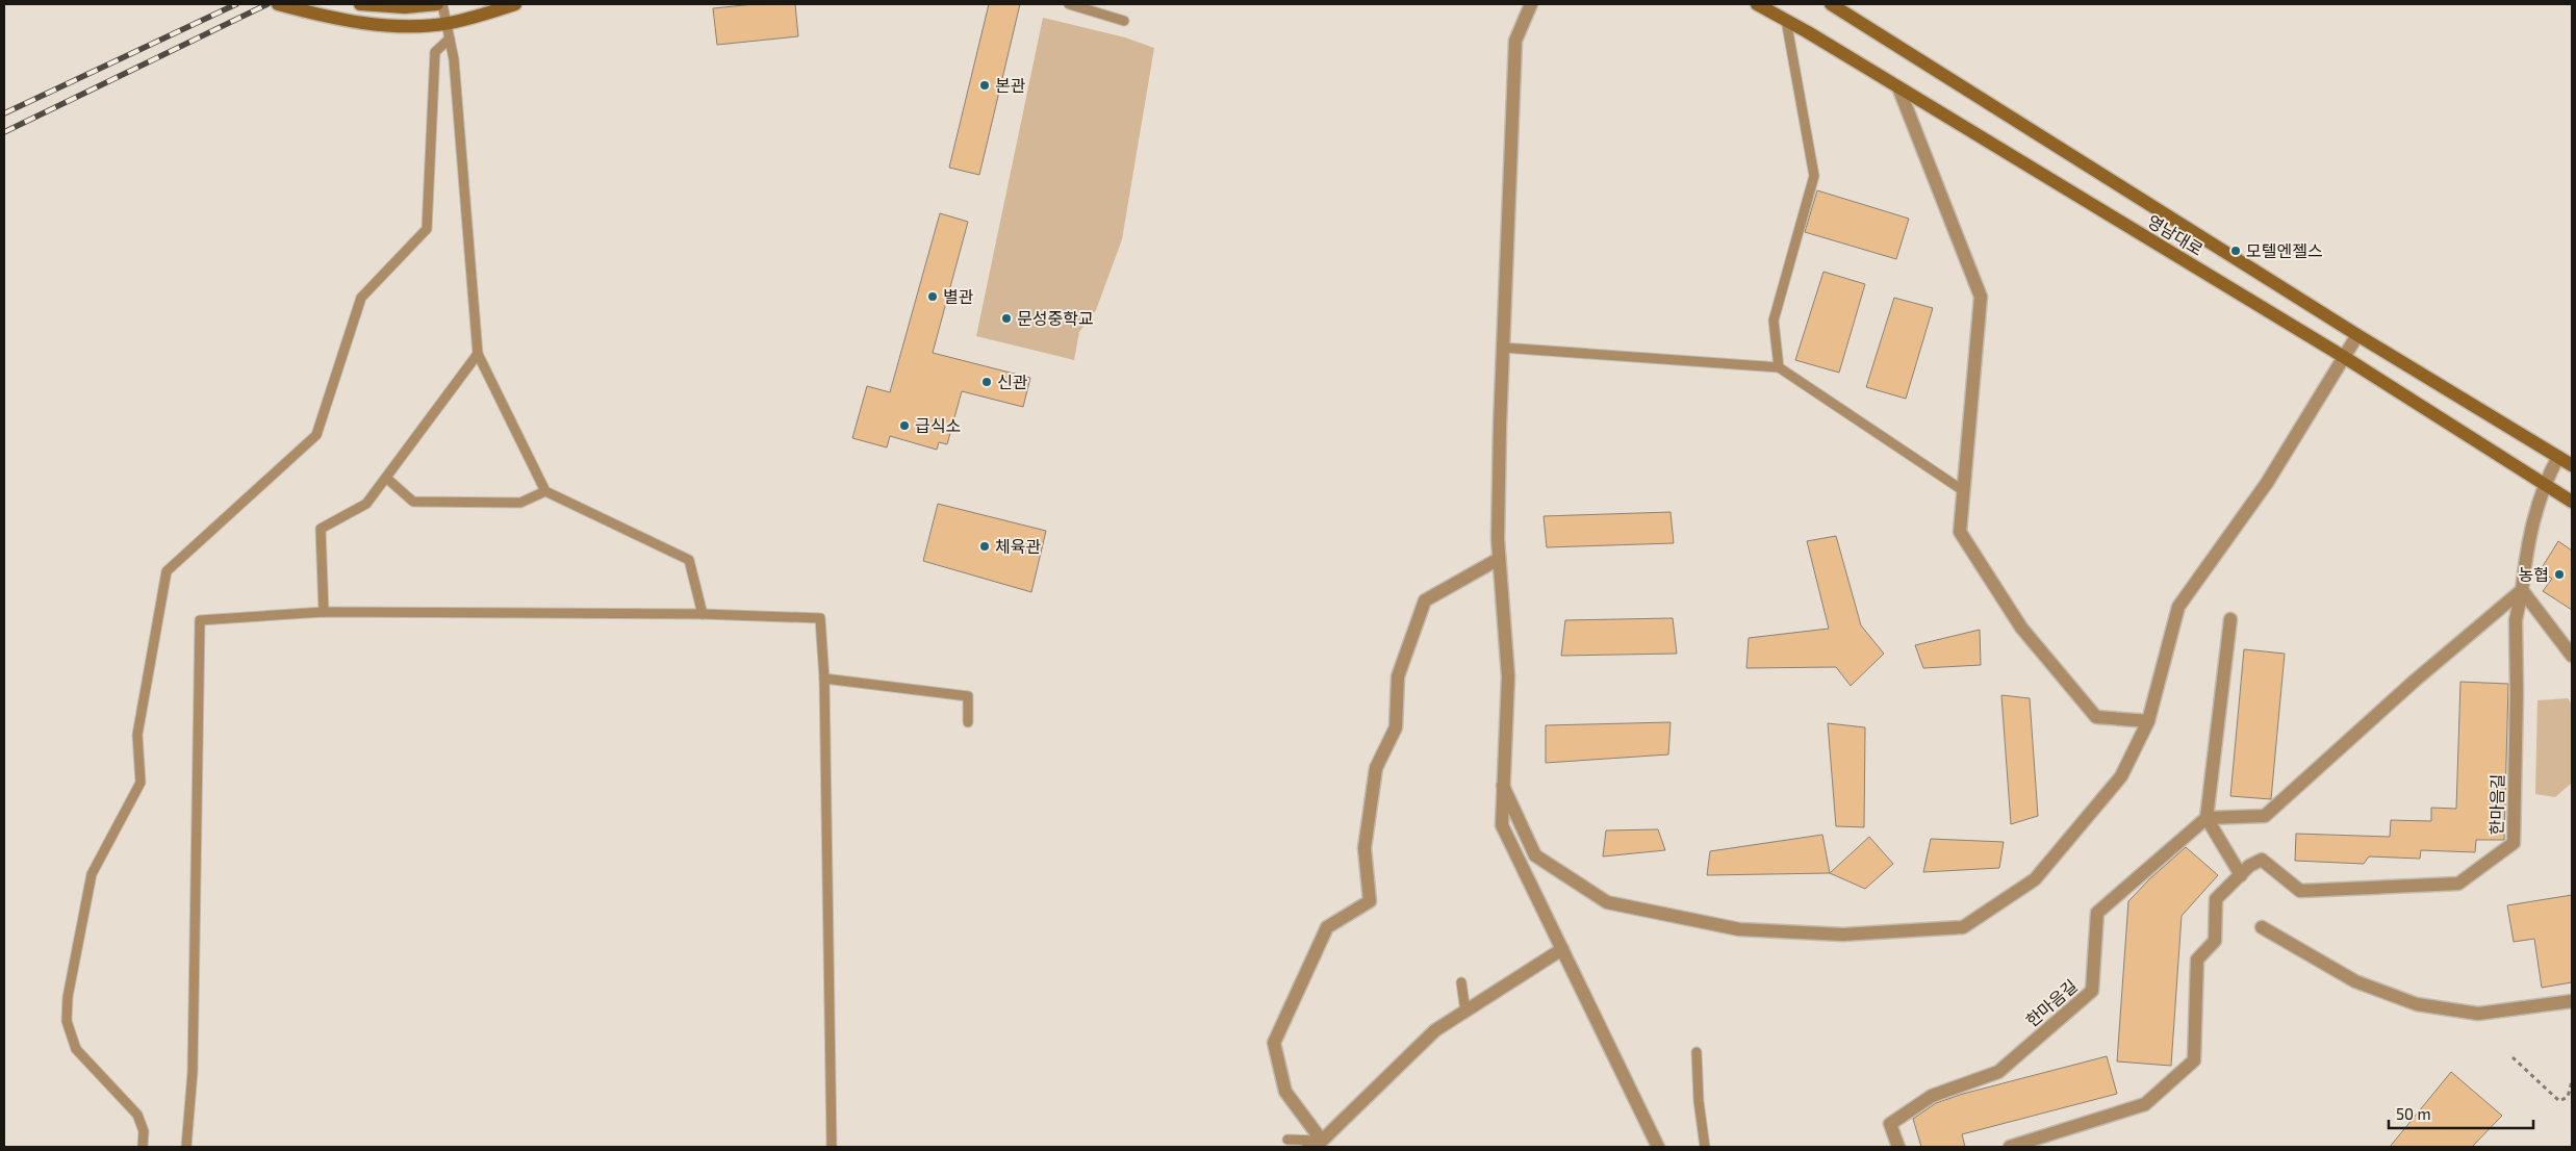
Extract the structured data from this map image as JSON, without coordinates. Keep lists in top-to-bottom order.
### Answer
{
  "streets": {
    "main road": ["영남대로"],
    "street": ["한마음길"]
  },
  "crossings": [
    ["영남대로", "한마음길"]
  ],
  "places": [
    "본관",
    "모텔엔젤스",
    "별관",
    "문성중학교",
    "신관",
    "급식소",
    "체육관",
    "농협"
  ],
  "scale_bar": "50 m"
}
